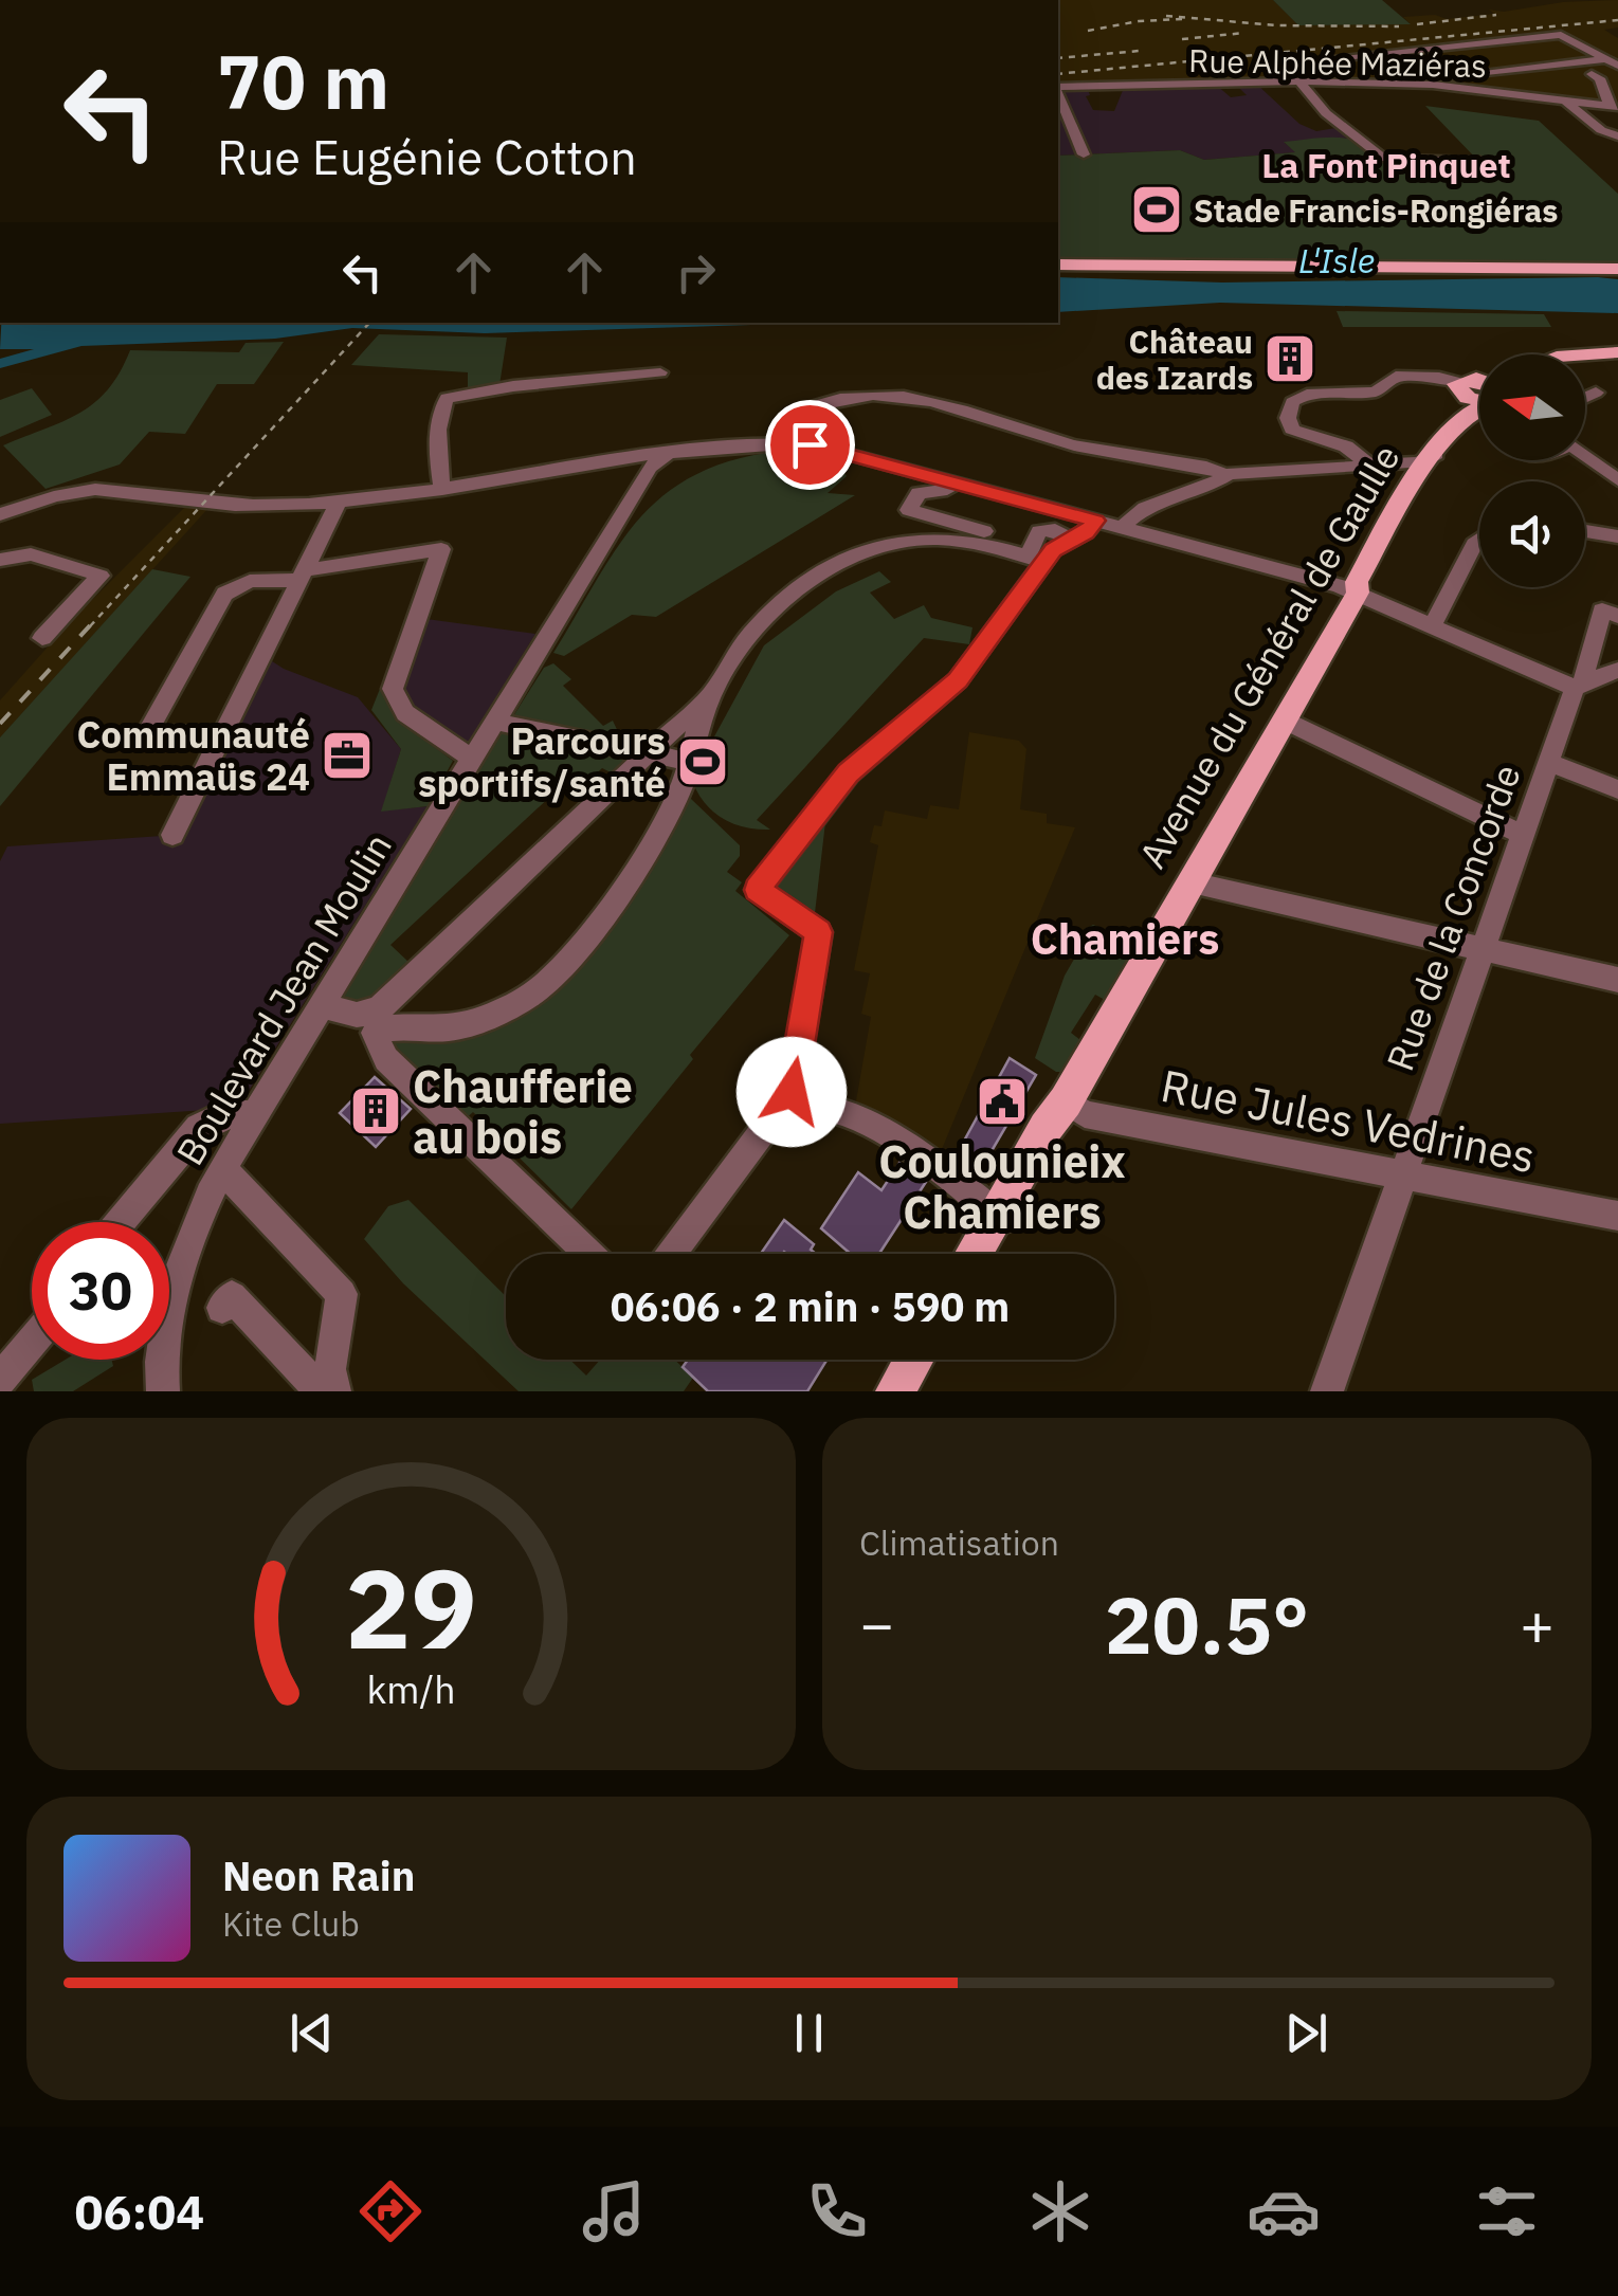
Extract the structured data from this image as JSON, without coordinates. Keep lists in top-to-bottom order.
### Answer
{
  "streets": {
    "main road": ["Avenue du Général de Gaulle"],
    "street": [
      "Rue Alphée Maziéras",
      "Rue de la Concorde",
      "Boulevard Jean Moulin",
      "Rue Jules Vedrines"
    ]
  },
  "crossings": [
    ["Avenue du Général de Gaulle", "Boulevard Jean Moulin"],
    ["Avenue du Général de Gaulle", "Rue Jules Vedrines"],
    ["Rue de la Concorde", "Boulevard Jean Moulin"],
    ["Rue de la Concorde", "Rue Jules Vedrines"]
  ],
  "districts": ["La Font Pinquet", "Chamiers"],
  "water": ["L'Isle"],
  "places": {
    "sports": ["Stade Francis-Rongiéras", "Parcours sportifs/santé"],
    "building": ["Château des Izards", "Chaufferie au bois"],
    "office": ["Communauté Emmaüs 24"],
    "public building": ["Coulounieix Chamiers"]
  },
  "north": "left",
  "page": {
    "turn": ["70 m", "Rue Eugénie Cotton"],
    "limit": "30",
    "trip": "06:06 · 2 min · 590 m",
    "tile": "Climatisation",
    "heat": ["−", "20.5°", "+"],
    "song": ["Neon Rain", "Kite Club"],
    "tabs": "06:04",
    "gauge": ["29", "km/h"]
  }
}
